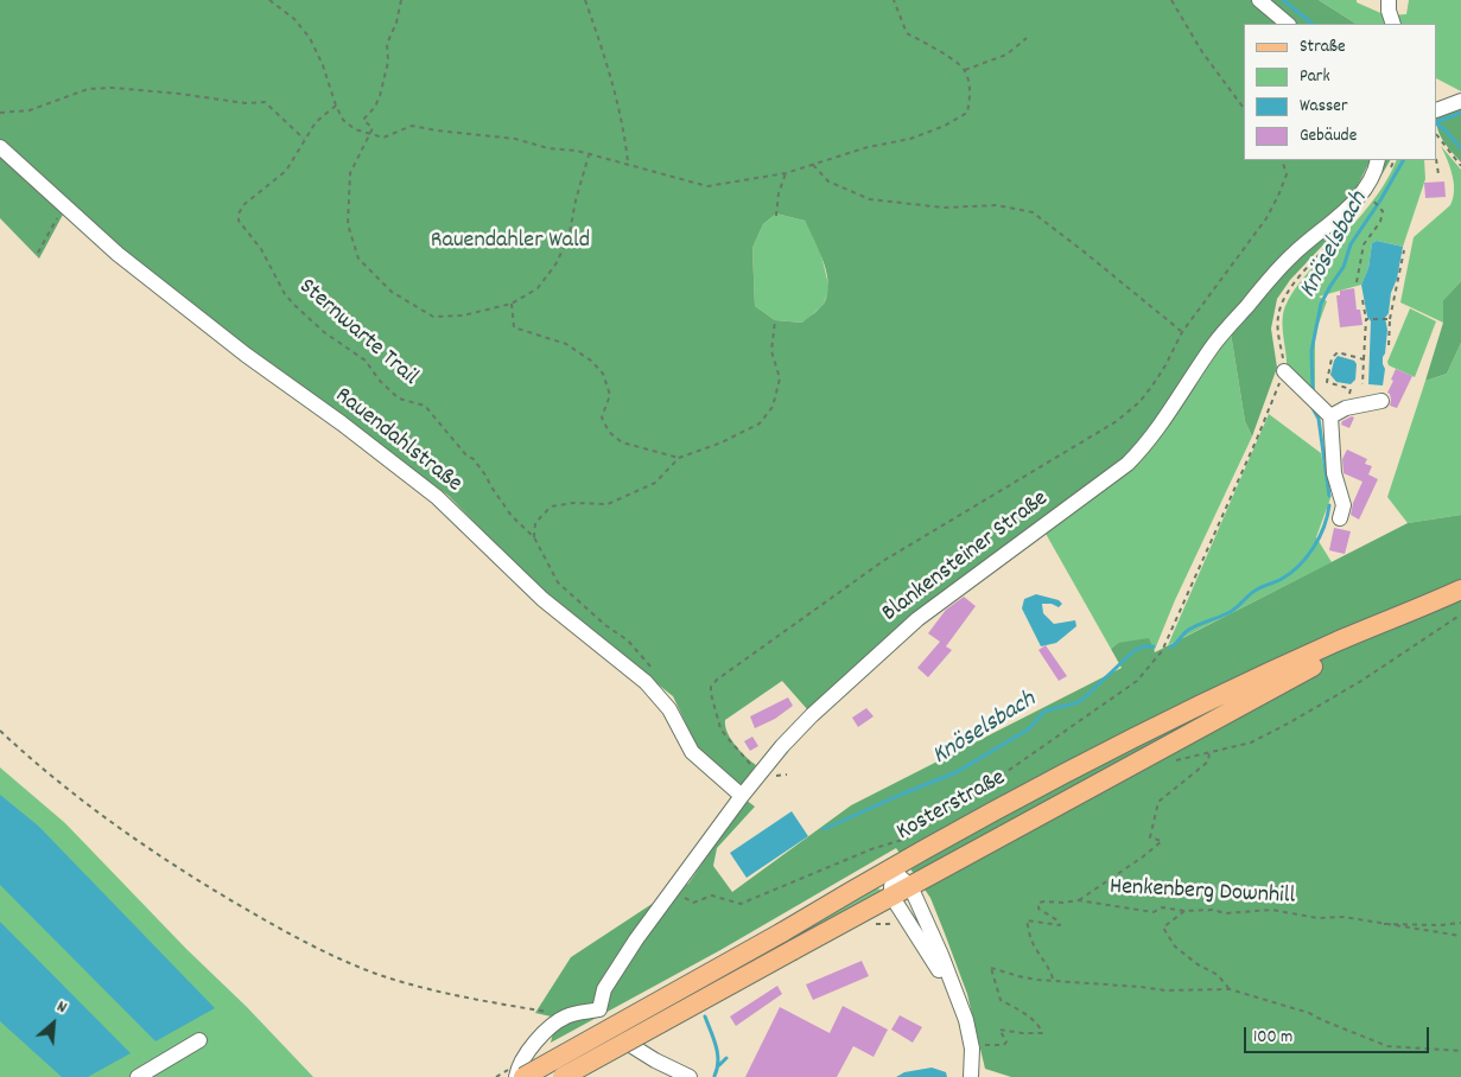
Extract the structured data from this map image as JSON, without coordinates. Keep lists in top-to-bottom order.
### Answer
{
  "streets": {
    "main road": ["Kosterstraße"],
    "street": ["Rauendahlstraße", "Blankensteiner Straße"],
    "path": ["Sternwarte Trail", "Henkenberg Downhill"]
  },
  "crossings": [
    ["Rauendahlstraße", "Blankensteiner Straße"]
  ],
  "water": ["Knöselsbach"],
  "parks": ["Rauendahler Wald"],
  "legend": [
    "Straße",
    "Park",
    "Wasser",
    "Gebäude"
  ],
  "scale_bar": "100 m",
  "north": "top right"
}
